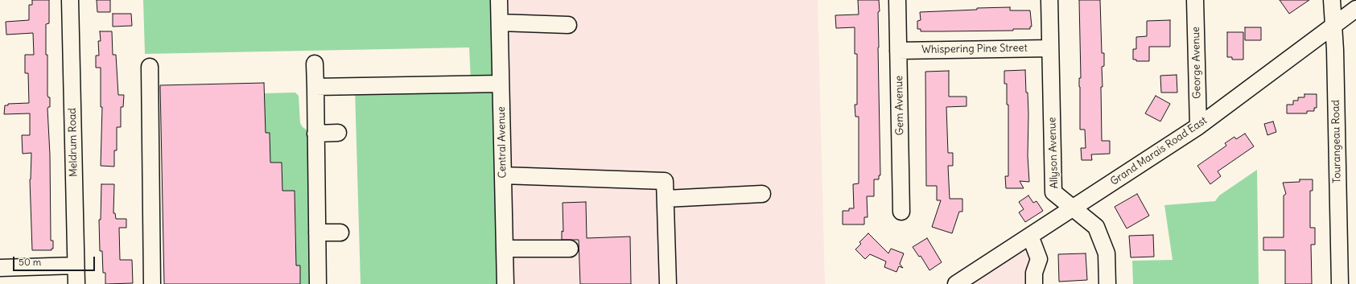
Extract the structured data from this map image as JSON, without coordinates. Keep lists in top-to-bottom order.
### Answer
{
  "streets": {
    "street": [
      "Whispering Pine Street",
      "George Avenue",
      "Gem Avenue",
      "Tourangeau Road",
      "Meldrum Road",
      "Central Avenue",
      "Grand Marais Road East",
      "Allyson Avenue"
    ]
  },
  "crossings": [
    ["Whispering Pine Street", "Gem Avenue"],
    ["Whispering Pine Street", "Allyson Avenue"],
    ["George Avenue", "Grand Marais Road East"],
    ["Tourangeau Road", "Grand Marais Road East"],
    ["Grand Marais Road East", "Allyson Avenue"]
  ],
  "scale_bar": "50 m"
}
